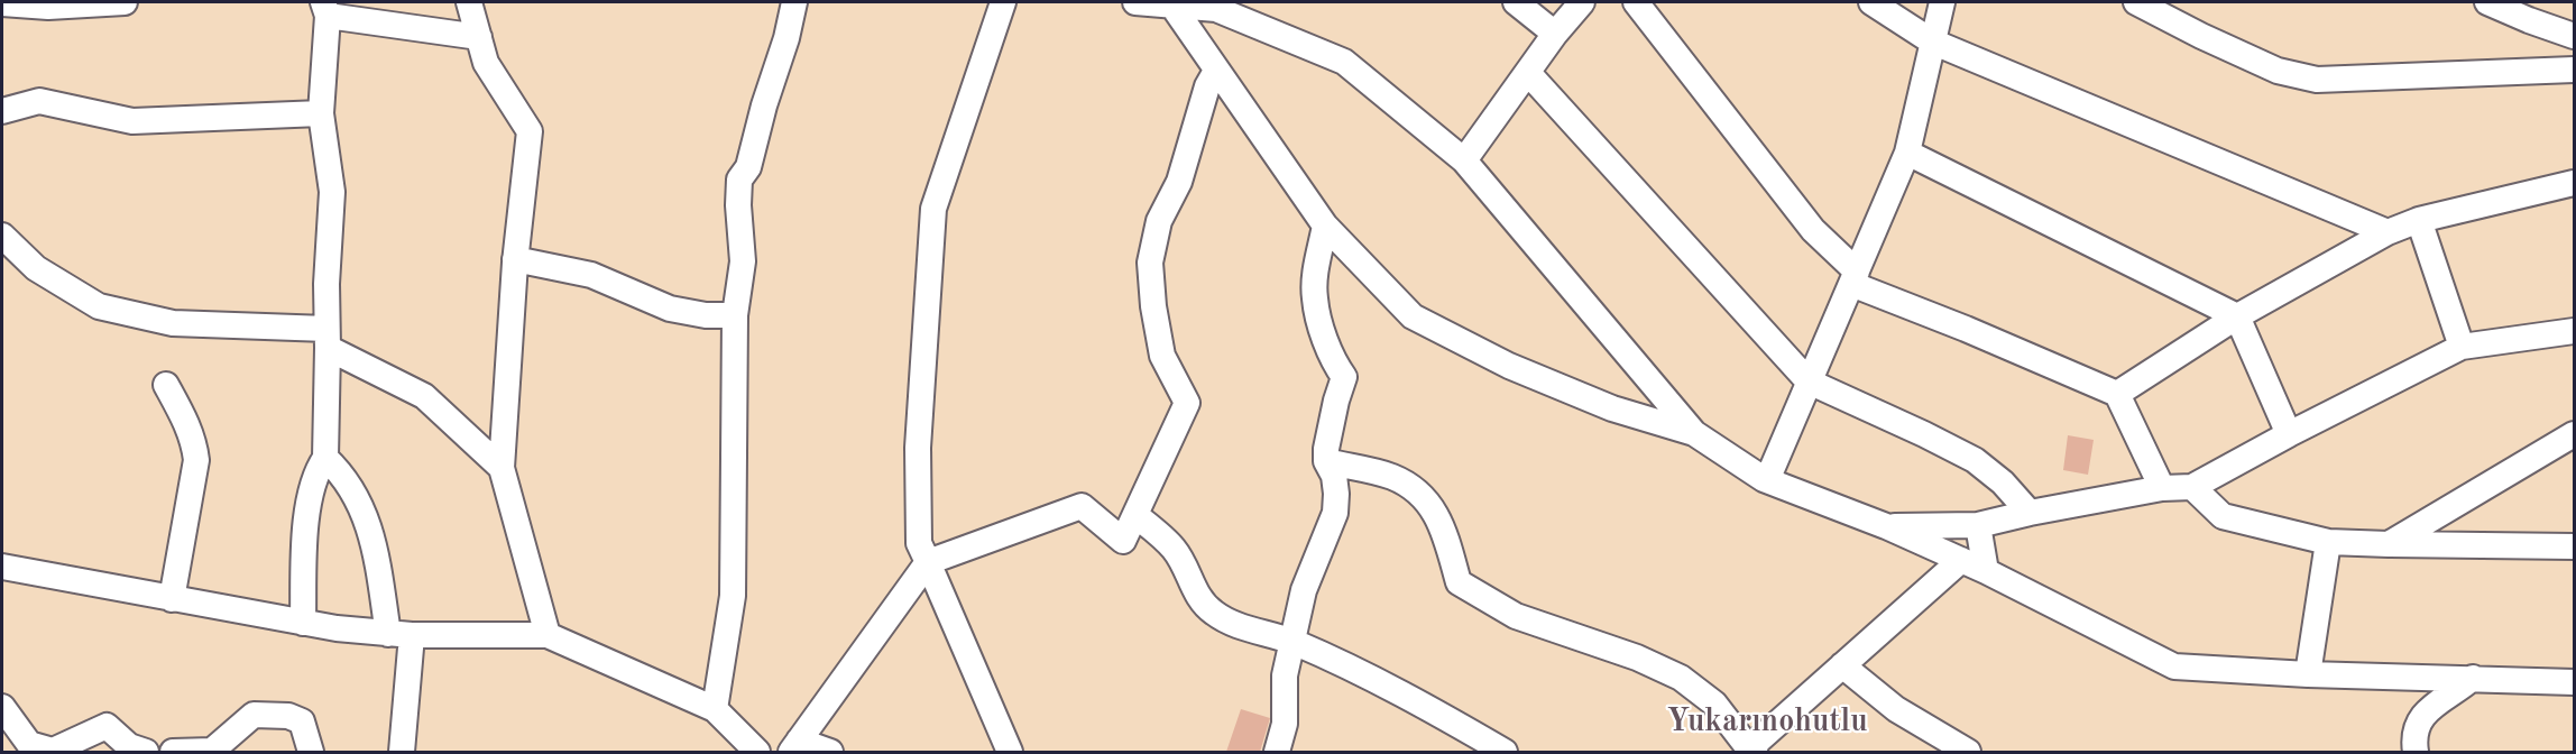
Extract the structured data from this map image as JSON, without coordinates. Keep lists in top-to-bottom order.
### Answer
{
  "districts": ["Yukarınohutlu"]
}
